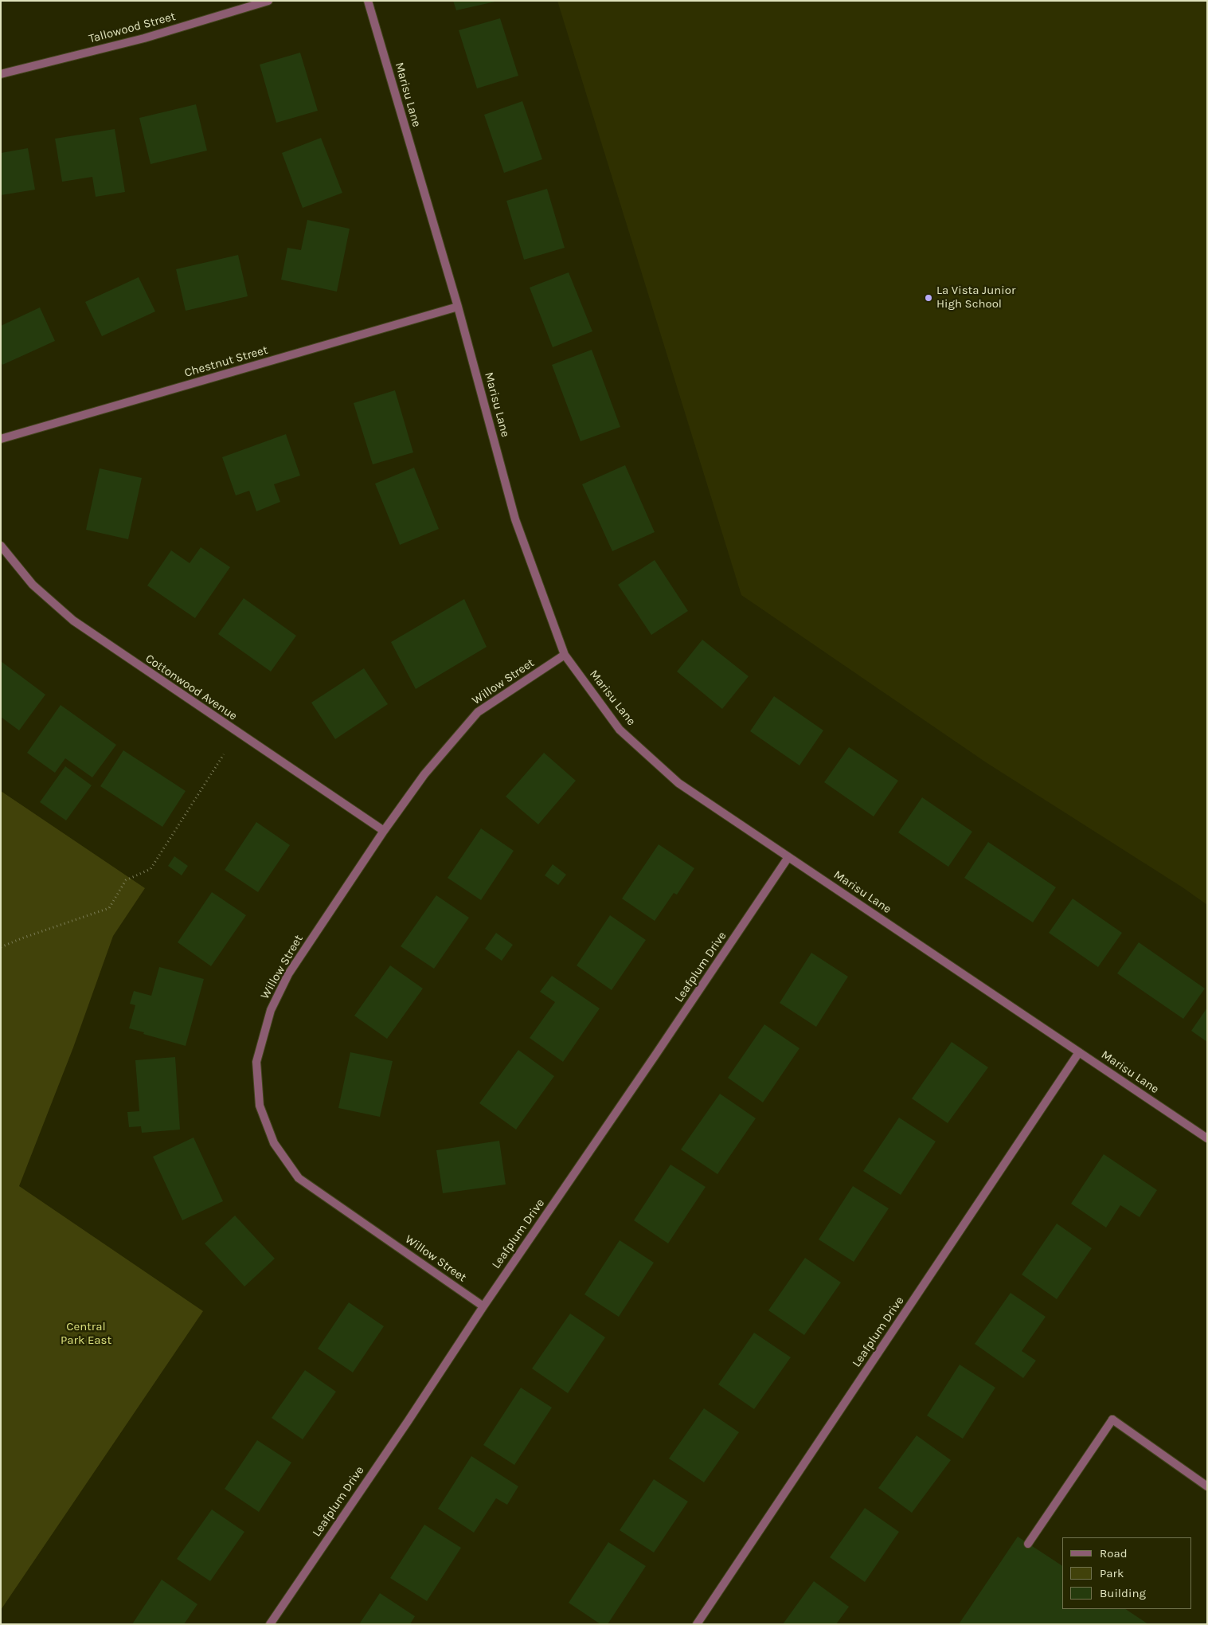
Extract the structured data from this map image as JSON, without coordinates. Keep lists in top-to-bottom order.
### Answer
{
  "streets": {
    "street": [
      "Tallowood Street",
      "Marisu Lane",
      "Chestnut Street",
      "Willow Street",
      "Cottonwood Avenue",
      "Leafplum Drive"
    ]
  },
  "crossings": [
    ["Marisu Lane", "Chestnut Street"],
    ["Marisu Lane", "Willow Street"],
    ["Marisu Lane", "Leafplum Drive"],
    ["Willow Street", "Cottonwood Avenue"],
    ["Willow Street", "Leafplum Drive"]
  ],
  "parks": ["Central Park East"],
  "places": ["La Vista Junior High School"],
  "legend": ["Road", "Park", "Building"]
}
